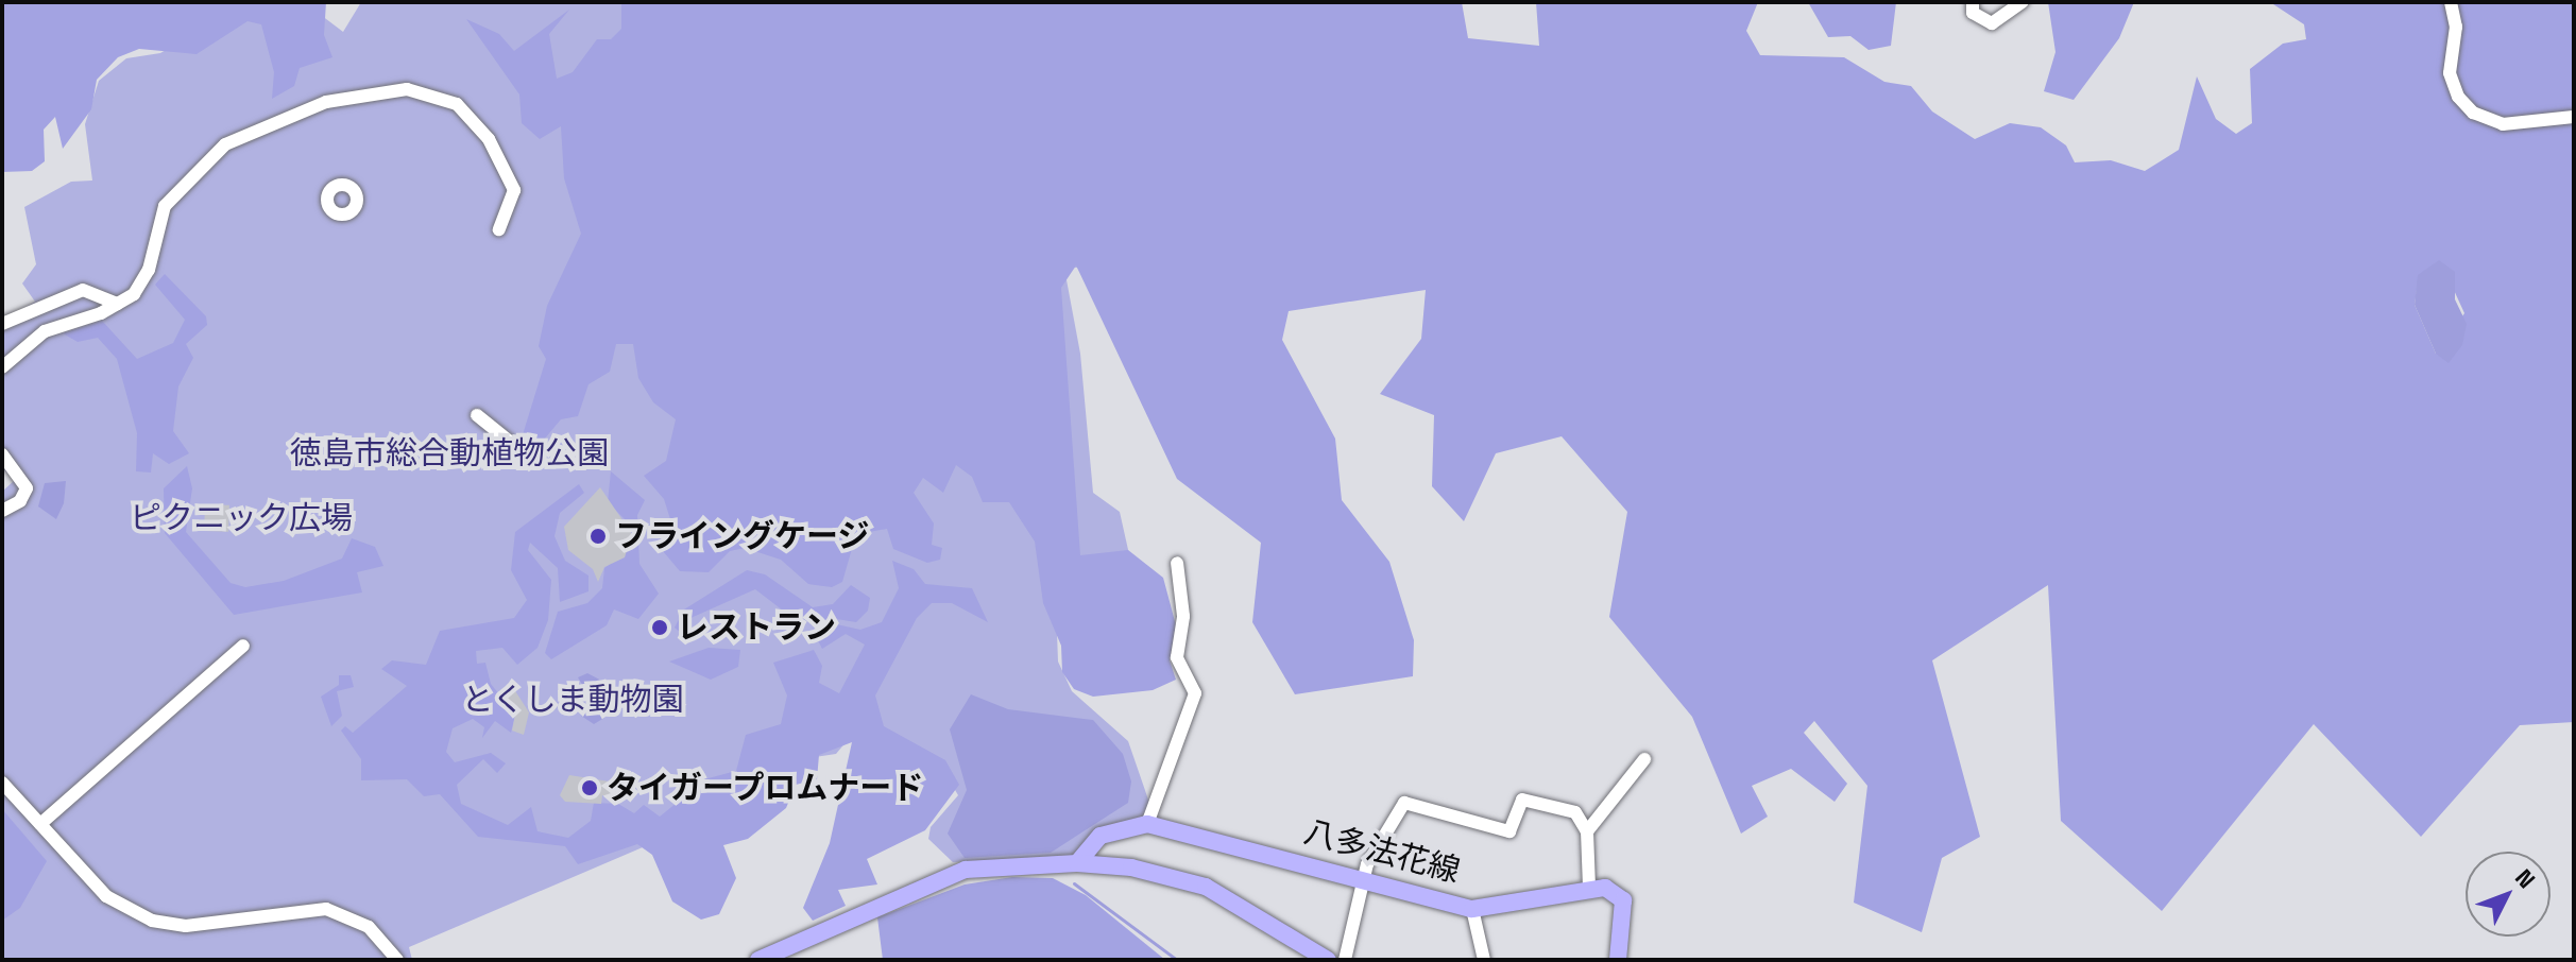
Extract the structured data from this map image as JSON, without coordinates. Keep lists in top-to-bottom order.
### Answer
{
  "streets": {
    "main road": ["八多法花線"]
  },
  "parks": ["徳島市総合動植物公園", "ピクニック広場", "とくしま動物園"],
  "places": ["フライングケージ", "レストラン", "タイガープロムナード"],
  "north": "top right"
}
